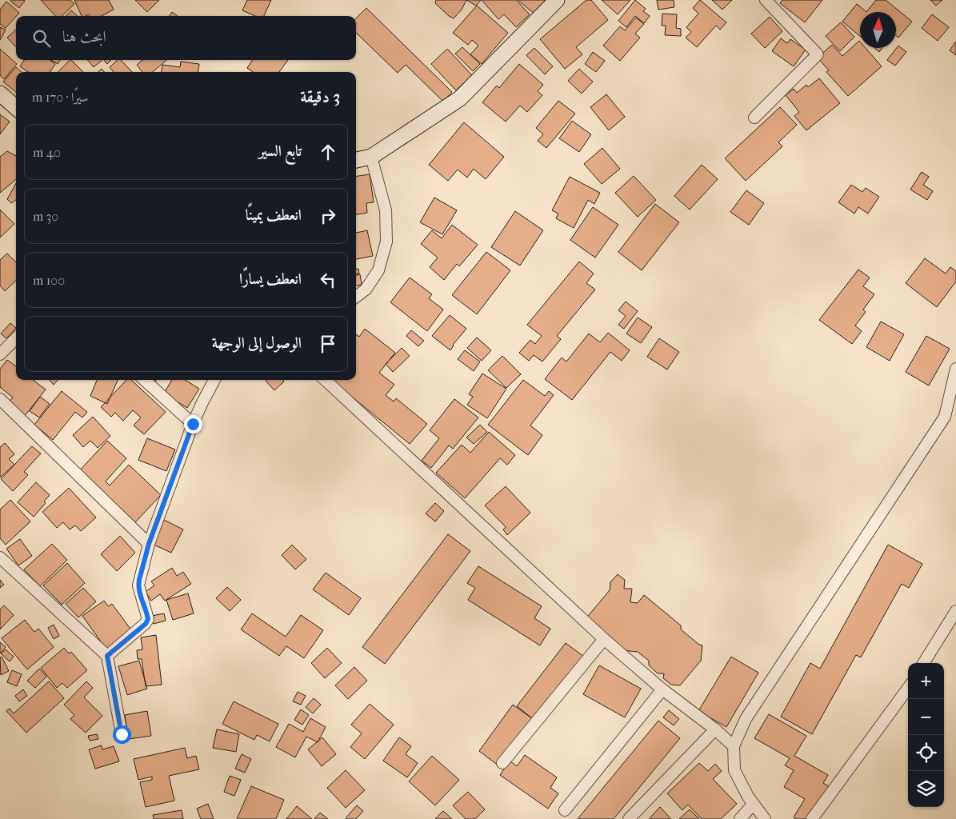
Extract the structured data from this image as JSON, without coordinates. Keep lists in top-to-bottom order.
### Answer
{
  "north": "top",
  "page": {
    "search": "ابحث هنا",
    "heading": ["3 دقيقة", "سيرًا · 170 m"],
    "list": [
      ["تابع السير", "40 m"],
      ["انعطف يمينًا", "30 m"],
      ["انعطف يسارًا", "100 m"],
      "الوصول إلى الوجهة"
    ],
    "map_buttons": ["+", "−"]
  }
}
